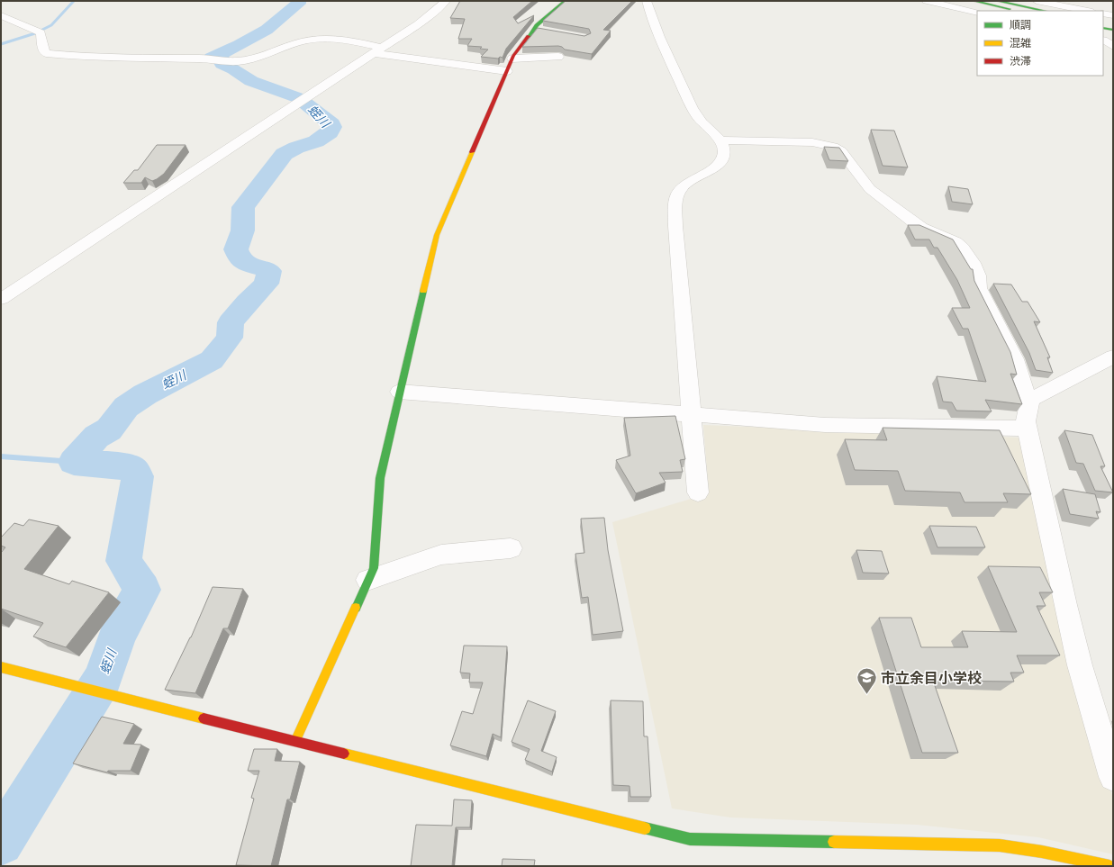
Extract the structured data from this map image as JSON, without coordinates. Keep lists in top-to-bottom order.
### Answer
{
  "water": ["蛭川"],
  "places": {
    "school or university": ["市立余目小学校"]
  },
  "legend": ["順調", "混雑", "渋滞"]
}
